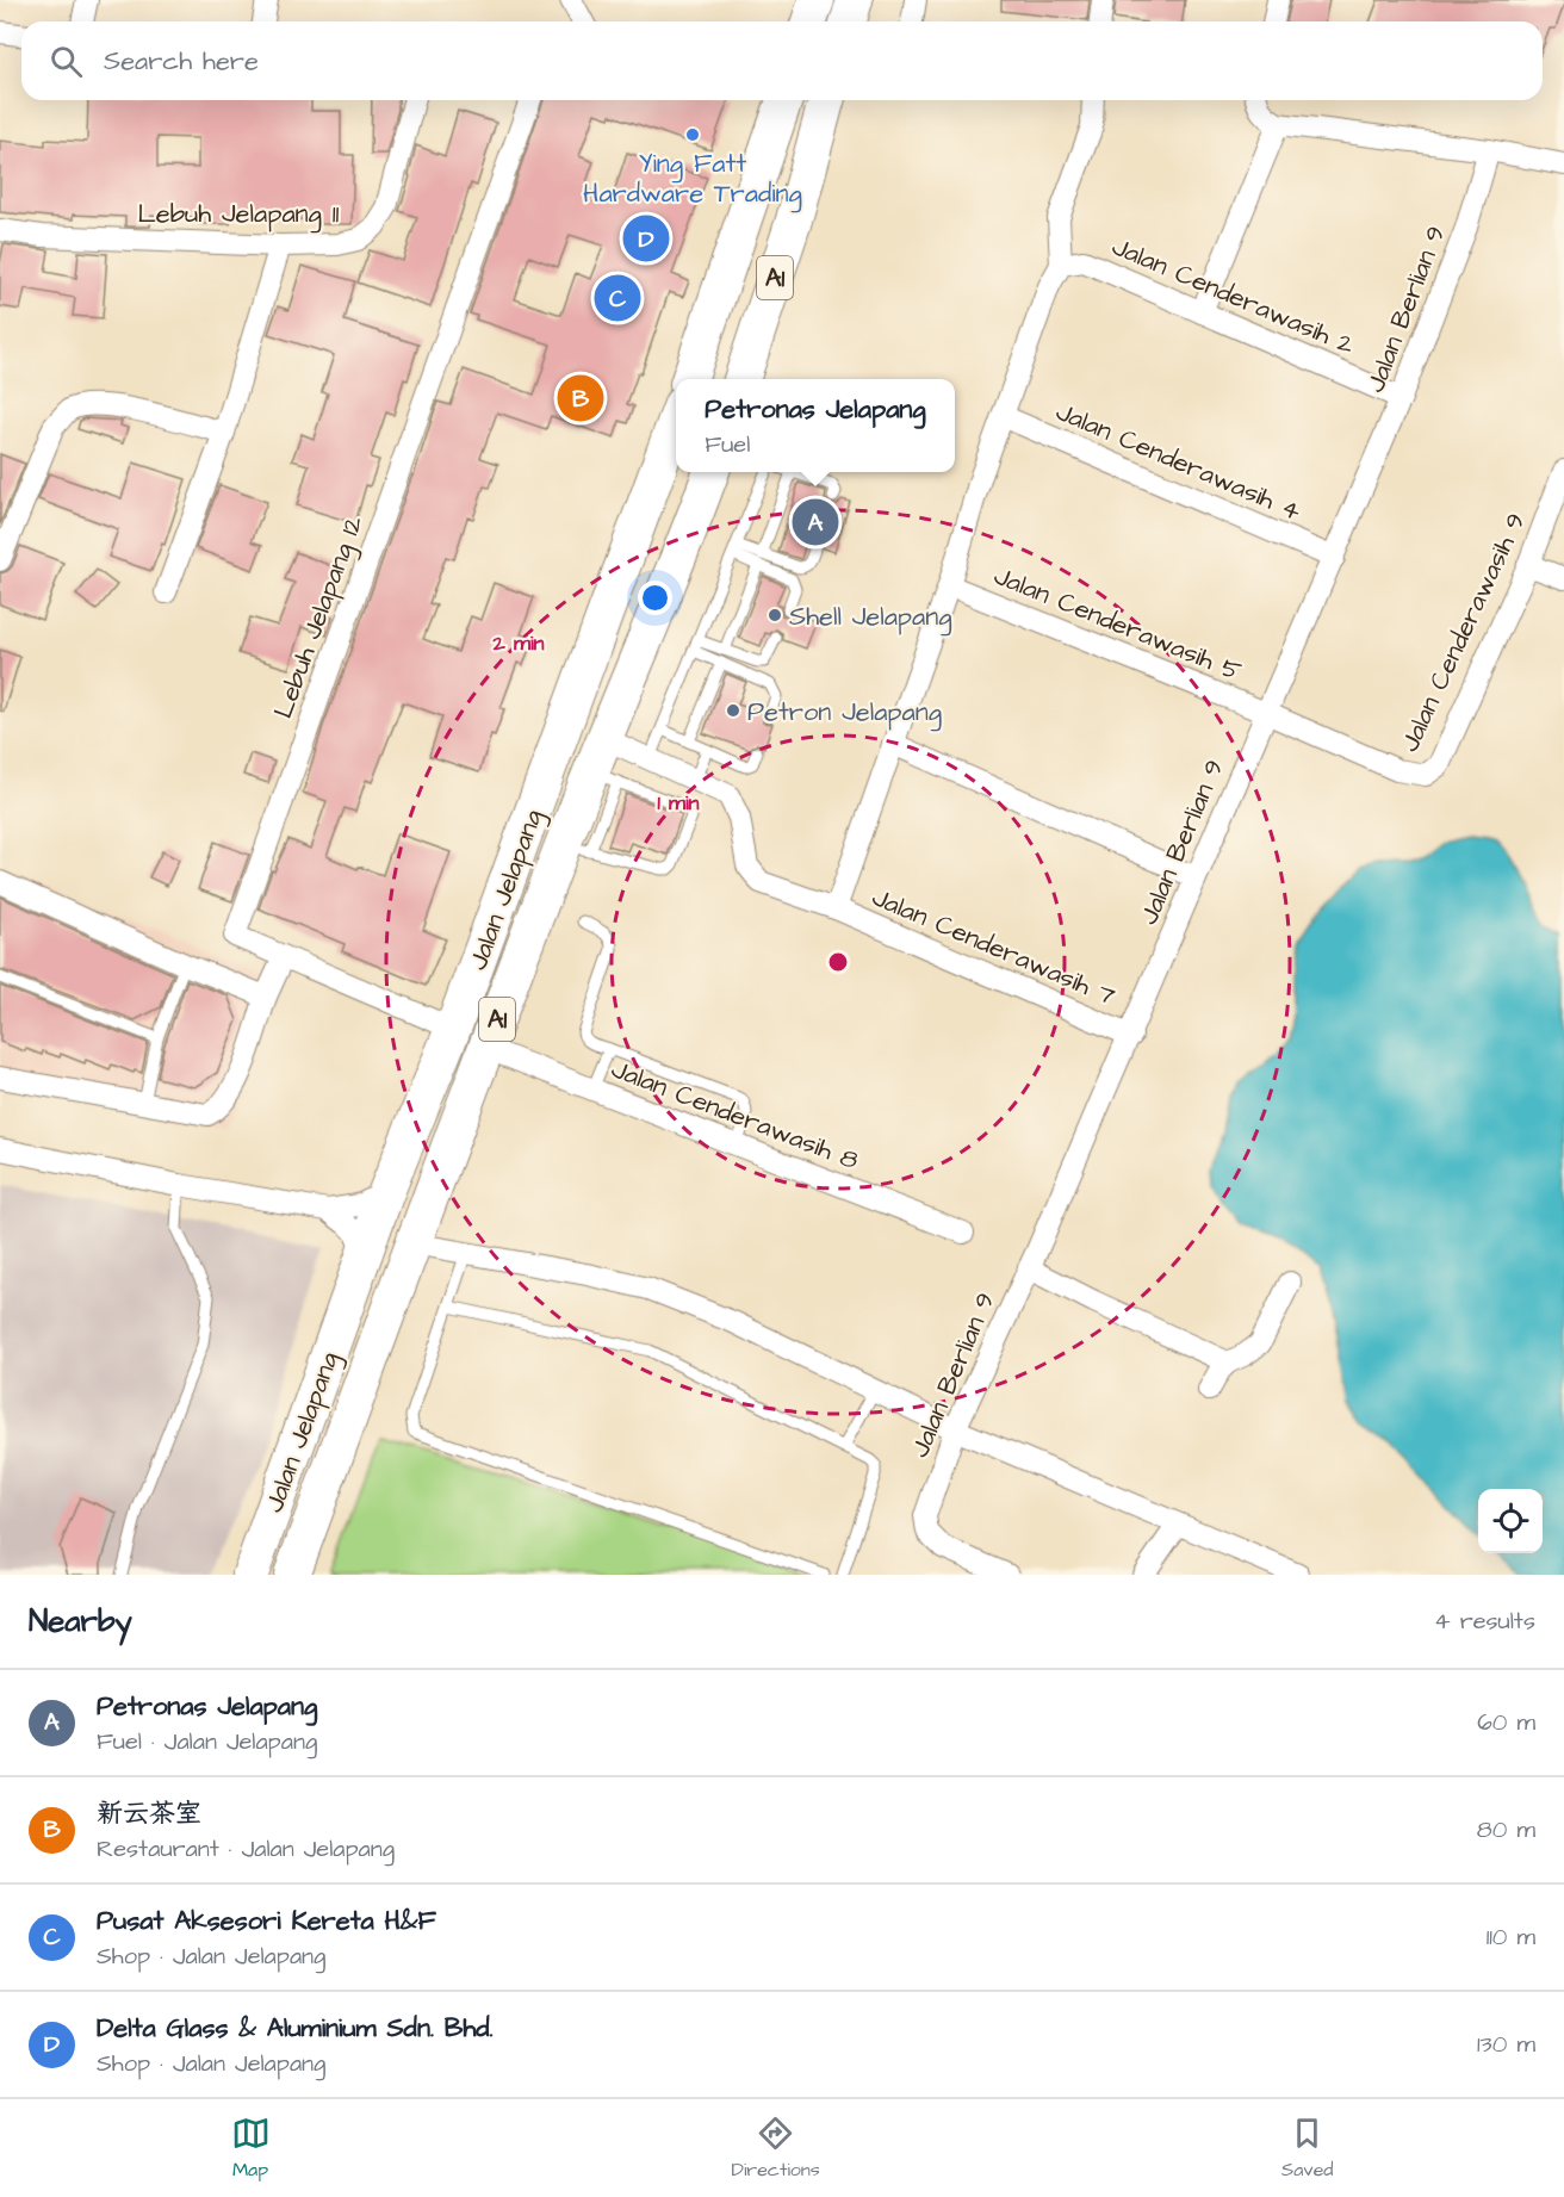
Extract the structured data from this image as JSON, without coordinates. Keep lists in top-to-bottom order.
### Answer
{
  "streets": {
    "main road": ["A1", "Jalan Jelapang"],
    "street": [
      "Lebuh Jelapang 11",
      "Jalan Cenderawasih 2",
      "Jalan Berlian 9",
      "Jalan Cenderawasih 4",
      "Lebuh Jelapang 12",
      "Jalan Cenderawasih 5",
      "Jalan Cenderawasih 9",
      "Jalan Cenderawasih 7",
      "Jalan Cenderawasih 8"
    ]
  },
  "crossings": [
    ["Jalan Cenderawasih 2", "Jalan Berlian 9"],
    ["Jalan Berlian 9", "Jalan Cenderawasih 4"],
    ["Jalan Berlian 9", "Jalan Cenderawasih 5"],
    ["Jalan Berlian 9", "Jalan Cenderawasih 9"],
    ["Jalan Berlian 9", "Jalan Cenderawasih 7"],
    ["Lebuh Jelapang 12", "Jalan Jelapang"],
    ["Jalan Cenderawasih 5", "Jalan Cenderawasih 9"],
    ["Jalan Jelapang", "Jalan Cenderawasih 7"],
    ["Jalan Jelapang", "Jalan Cenderawasih 8"]
  ],
  "places": ["Ying Fatt Hardware Trading", "Shell Jelapang", "Petron Jelapang"],
  "page": {
    "search": "Search here",
    "pins": [
      "D",
      "C",
      "B",
      "A"
    ],
    "popup": ["Petronas Jelapang", "Fuel"],
    "heading": ["Nearby", "4 results"],
    "list": [
      {
        "mark": "A",
        "name": "Petronas Jelapang",
        "note": "Fuel · Jalan Jelapang",
        "value": "60 m"
      },
      {
        "mark": "B",
        "name": "新云茶室",
        "note": "Restaurant · Jalan Jelapang",
        "value": "80 m"
      },
      {
        "mark": "C",
        "name": "Pusat Aksesori Kereta H&F",
        "note": "Shop · Jalan Jelapang",
        "value": "110 m"
      },
      {
        "mark": "D",
        "name": "Delta Glass & Aluminium Sdn. Bhd.",
        "note": "Shop · Jalan Jelapang",
        "value": "130 m"
      }
    ],
    "nav": ["Map", "Directions", "Saved"]
  },
  "rings": ["2 min", "1 min"]
}
